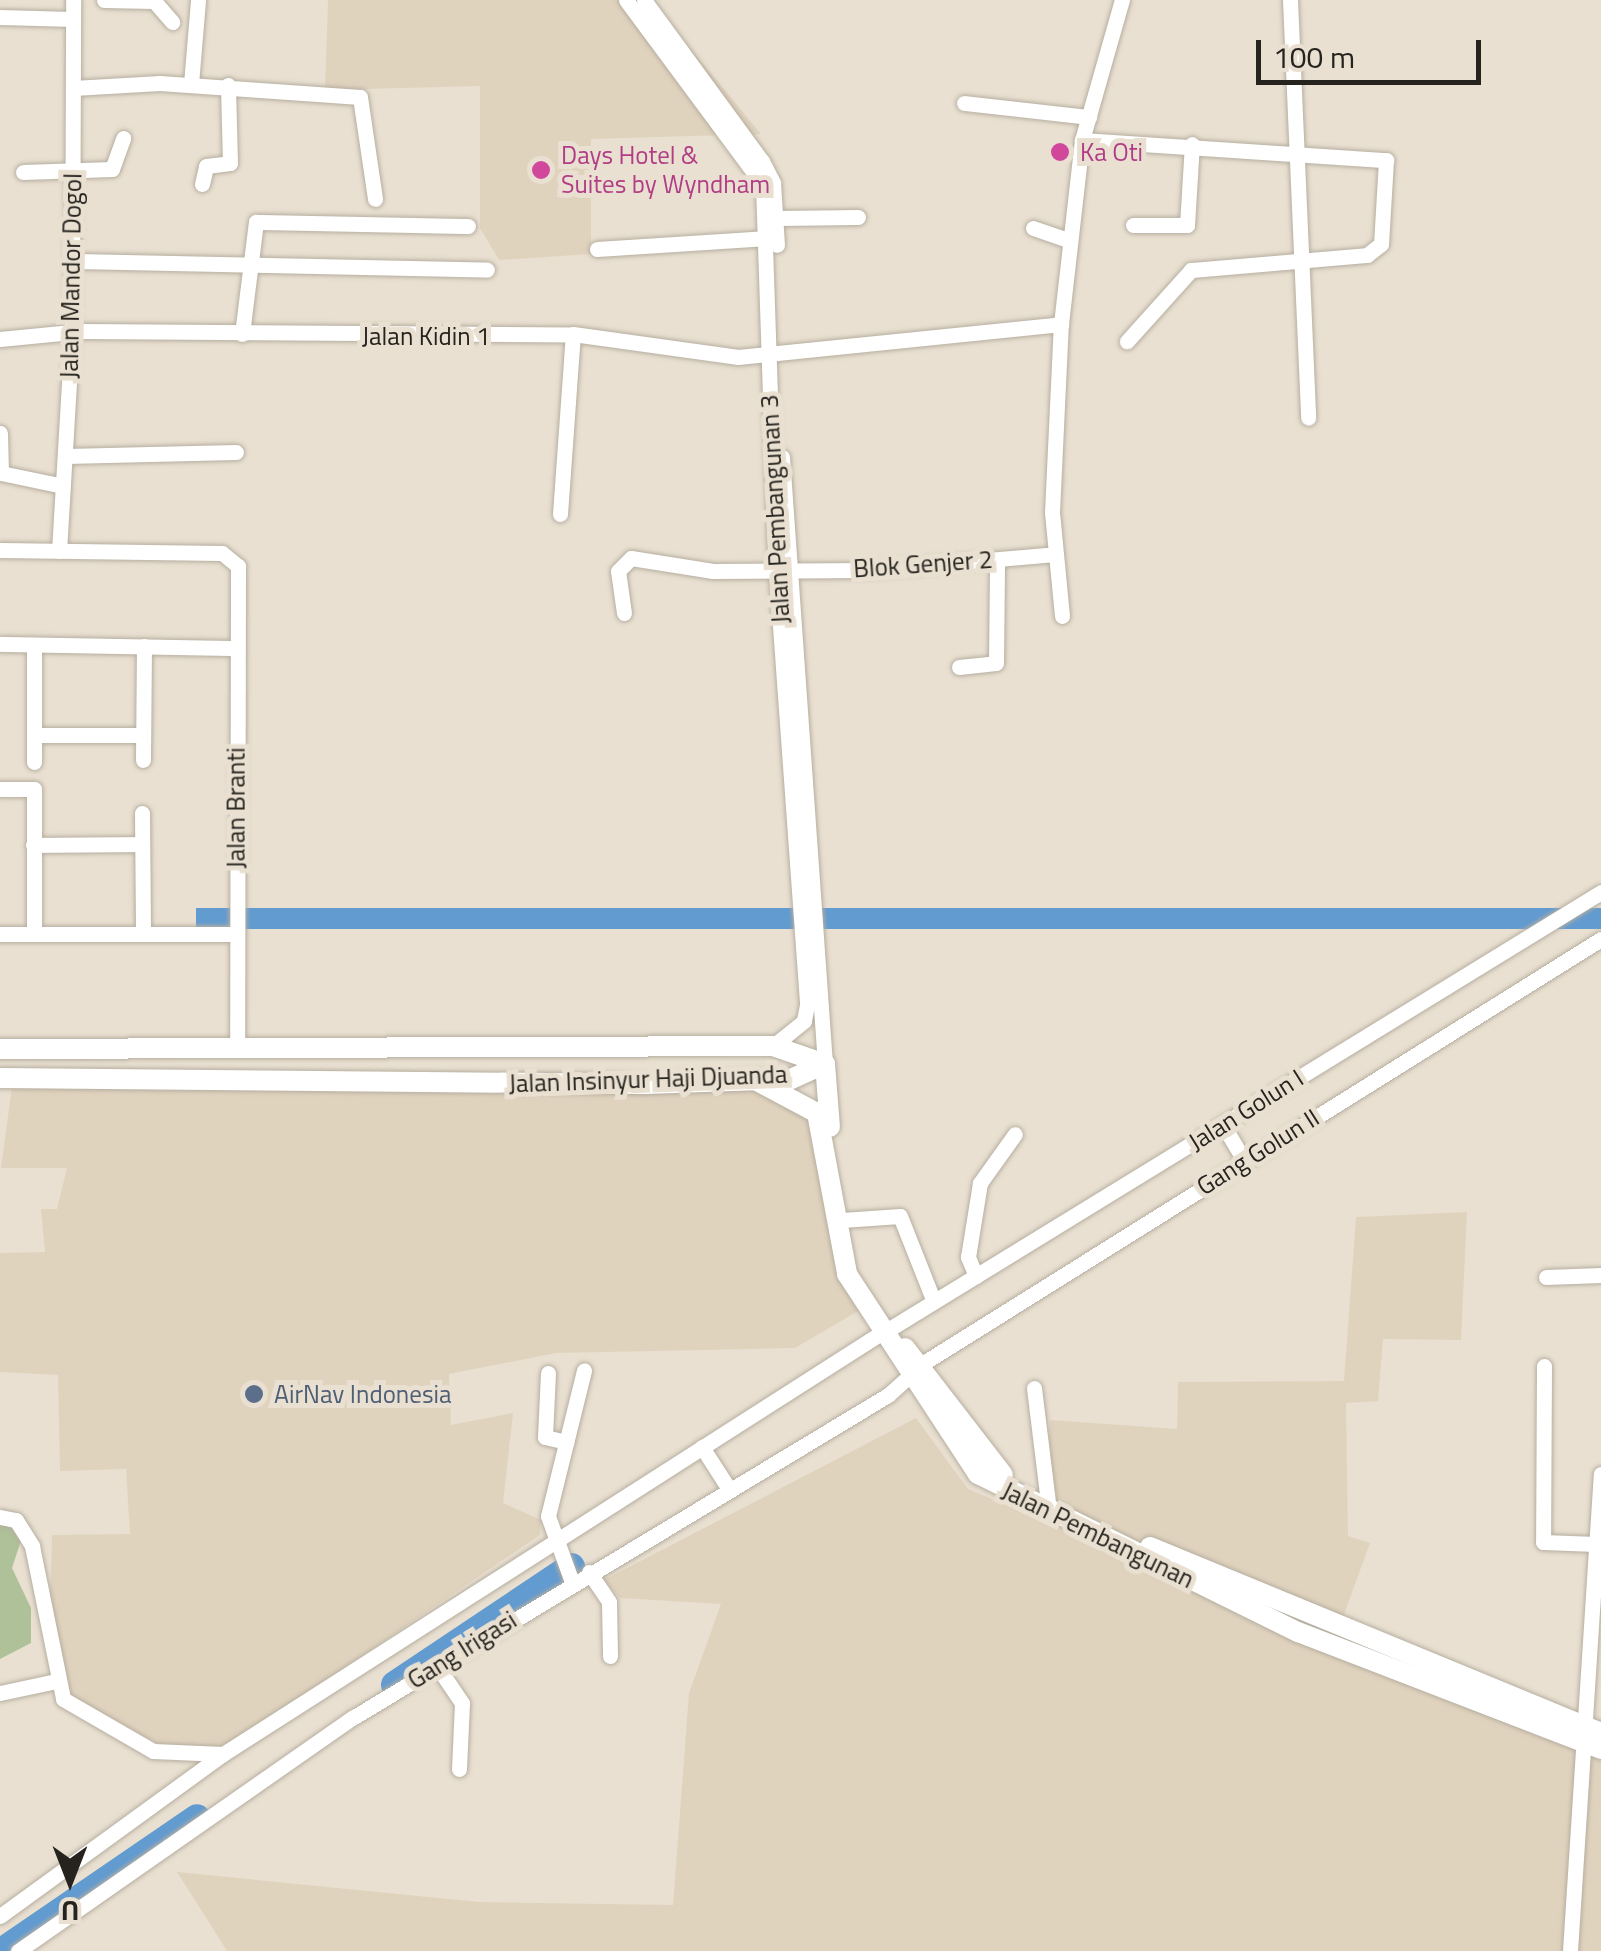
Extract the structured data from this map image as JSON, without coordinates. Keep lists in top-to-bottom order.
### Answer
{
  "streets": {
    "main road": ["Jalan Insinyur Haji Djuanda", "Jalan Pembangunan"],
    "street": [
      "Jalan Mandor Dogol",
      "Jalan Kidin 1",
      "Jalan Pembangunan 3",
      "Blok Genjer 2",
      "Jalan Branti",
      "Jalan Golun I",
      "Gang Golun II",
      "Gang Irigasi"
    ]
  },
  "crossings": [
    ["Jalan Mandor Dogol", "Jalan Kidin 1"],
    ["Jalan Mandor Dogol", "Jalan Branti"],
    ["Jalan Kidin 1", "Jalan Pembangunan 3"],
    ["Jalan Pembangunan 3", "Blok Genjer 2"],
    ["Jalan Pembangunan 3", "Jalan Insinyur Haji Djuanda"],
    ["Jalan Pembangunan 3", "Jalan Pembangunan"],
    ["Jalan Branti", "Jalan Insinyur Haji Djuanda"],
    ["Jalan Insinyur Haji Djuanda", "Jalan Pembangunan"],
    ["Jalan Golun I", "Jalan Pembangunan"],
    ["Gang Golun II", "Jalan Pembangunan"],
    ["Gang Golun II", "Gang Irigasi"],
    ["Jalan Pembangunan", "Gang Irigasi"]
  ],
  "places": ["Ka Oti", "Days Hotel & Suites by Wyndham", "AirNav Indonesia"],
  "scale_bar": "100 m",
  "north": "bottom"
}
